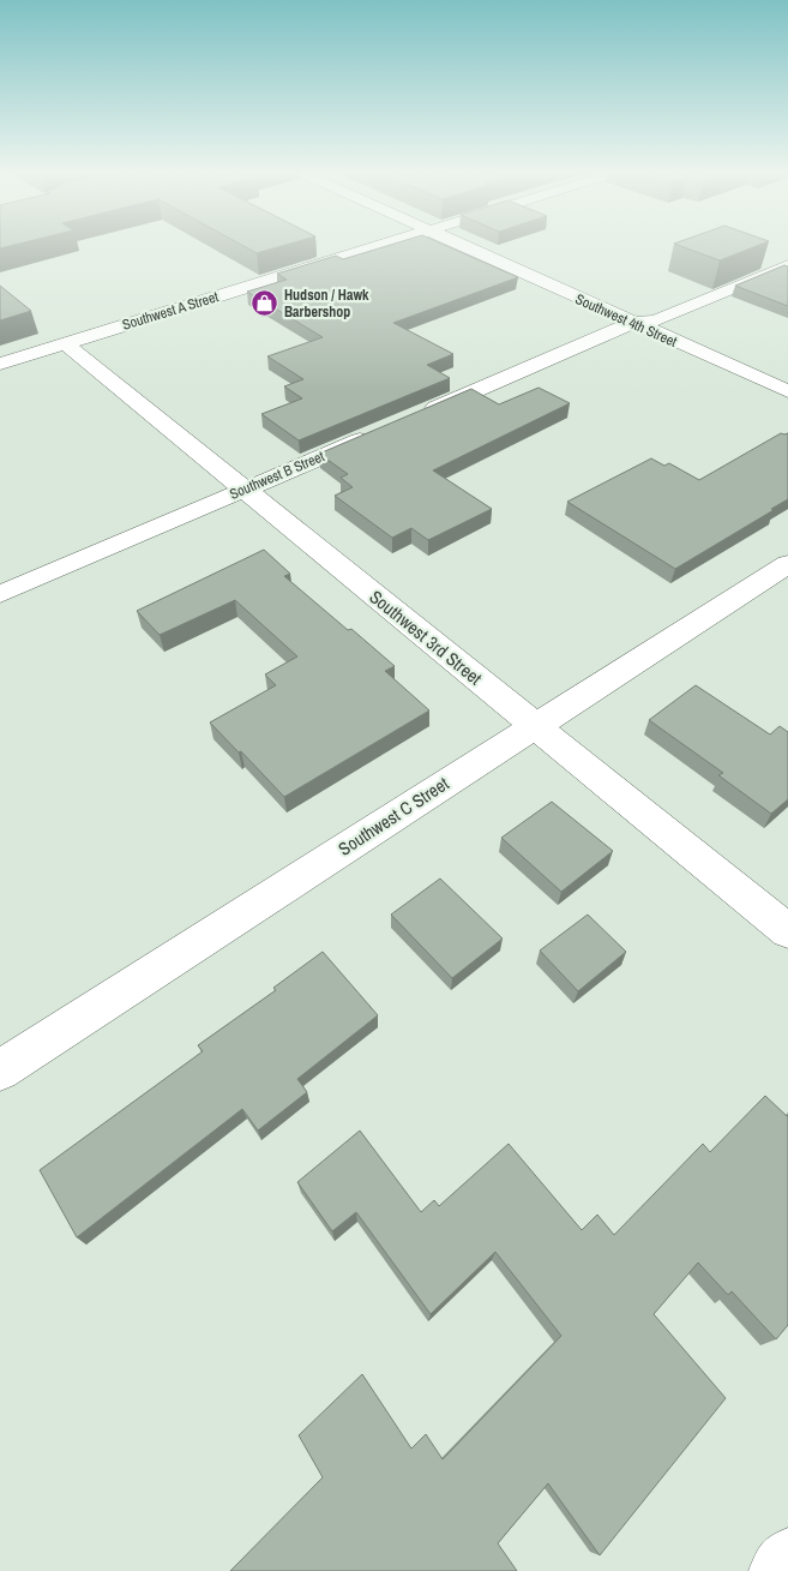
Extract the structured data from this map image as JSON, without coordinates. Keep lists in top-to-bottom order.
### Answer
{
  "streets": {
    "street": [
      "Southwest A Street",
      "Southwest 4th Street",
      "Southwest B Street",
      "Southwest 3rd Street",
      "Southwest C Street"
    ]
  },
  "crossings": [
    ["Southwest A Street", "Southwest 3rd Street"],
    ["Southwest B Street", "Southwest 3rd Street"],
    ["Southwest 3rd Street", "Southwest C Street"]
  ],
  "places": {
    "shop": ["Hudson / Hawk Barbershop"]
  }
}
